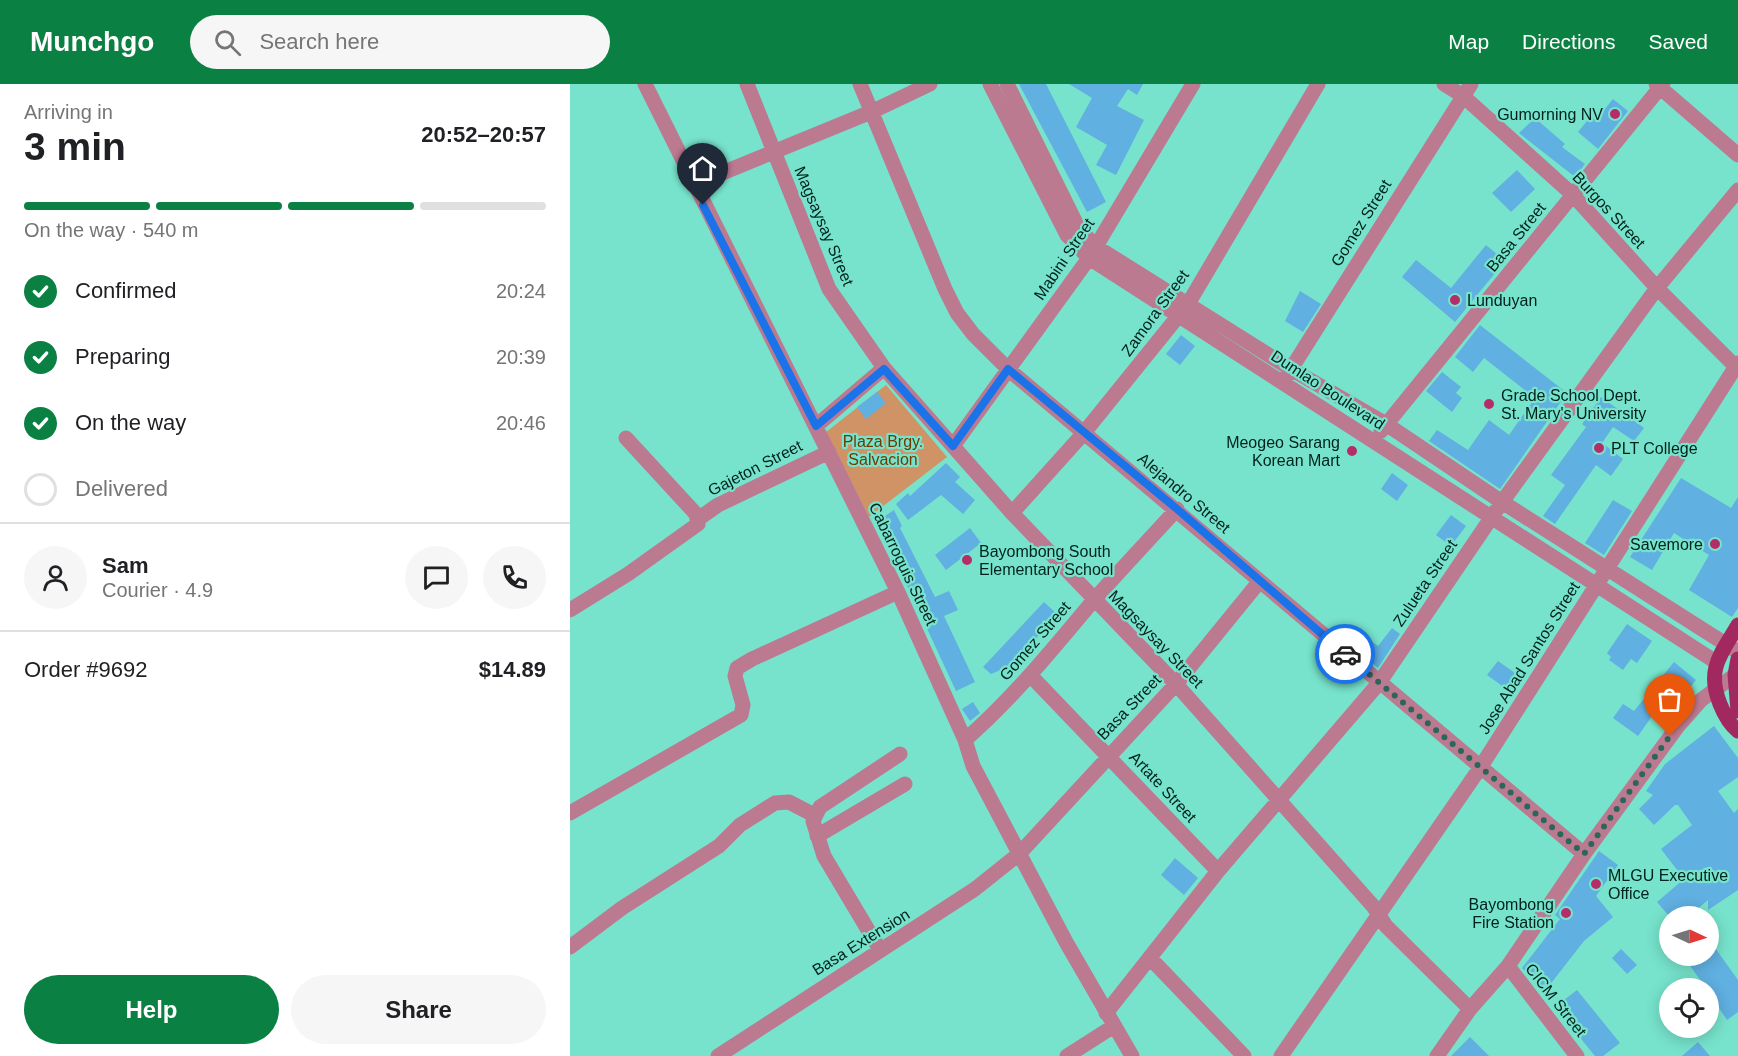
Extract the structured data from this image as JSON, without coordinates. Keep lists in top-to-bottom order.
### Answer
{
  "streets": {
    "street": [
      "Burgos Street",
      "Gomez Street",
      "Magsaysay Street",
      "Basa Street",
      "Mabini Street",
      "Zamora Street",
      "Dumlao Boulevard",
      "Gajeton Street",
      "Alejandro Street",
      "Cabarroguis Street",
      "Zulueta Street",
      "Jose Abad Santos Street",
      "Artate Street",
      "Basa Extension",
      "CICM Street"
    ]
  },
  "crossings": [
    ["Burgos Street", "Gomez Street"],
    ["Burgos Street", "Basa Street"],
    ["Burgos Street", "Zulueta Street"],
    ["Burgos Street", "Jose Abad Santos Street"],
    ["Gomez Street", "Magsaysay Street"],
    ["Gomez Street", "Dumlao Boulevard"],
    ["Gomez Street", "Alejandro Street"],
    ["Gomez Street", "Cabarroguis Street"],
    ["Gomez Street", "Artate Street"],
    ["Magsaysay Street", "Basa Street"],
    ["Magsaysay Street", "Mabini Street"],
    ["Magsaysay Street", "Zamora Street"],
    ["Magsaysay Street", "Zulueta Street"],
    ["Magsaysay Street", "Jose Abad Santos Street"],
    ["Basa Street", "Dumlao Boulevard"],
    ["Basa Street", "Alejandro Street"],
    ["Basa Street", "Cabarroguis Street"],
    ["Basa Street", "Artate Street"],
    ["Basa Street", "Basa Extension"],
    ["Mabini Street", "Dumlao Boulevard"],
    ["Mabini Street", "Alejandro Street"],
    ["Zamora Street", "Dumlao Boulevard"],
    ["Zamora Street", "Alejandro Street"],
    ["Dumlao Boulevard", "Zulueta Street"],
    ["Dumlao Boulevard", "Jose Abad Santos Street"],
    ["Gajeton Street", "Cabarroguis Street"],
    ["Alejandro Street", "Zulueta Street"],
    ["Alejandro Street", "Jose Abad Santos Street"],
    ["Cabarroguis Street", "Zulueta Street"],
    ["Cabarroguis Street", "Basa Extension"],
    ["Zulueta Street", "Artate Street"]
  ],
  "parks": ["Plaza Brgy. Salvacion"],
  "places": [
    "Gumorning NV",
    "Lunduyan",
    "Grade School Dept. St. Mary's University",
    "PLT College",
    "Meogeo Sarang Korean Mart",
    "Savemore",
    "Bayombong South Elementary School",
    "MLGU Executive Office",
    "Bayombong Fire Station"
  ],
  "north": "right",
  "page": {
    "header": "Munchgo",
    "search": "Search here",
    "nav": ["Map", "Directions", "Saved"],
    "heading": ["3 min", "Arriving in", "20:52–20:57"],
    "panel": [
      "Sam",
      "Courier · 4.9",
      "Order #9692",
      "$14.89"
    ],
    "bar": "On the way · 540 m",
    "list": [
      ["Confirmed", "20:24"],
      ["Preparing", "20:39"],
      ["On the way", "20:46"],
      "Delivered"
    ],
    "buttons": ["Help", "Share"]
  }
}
